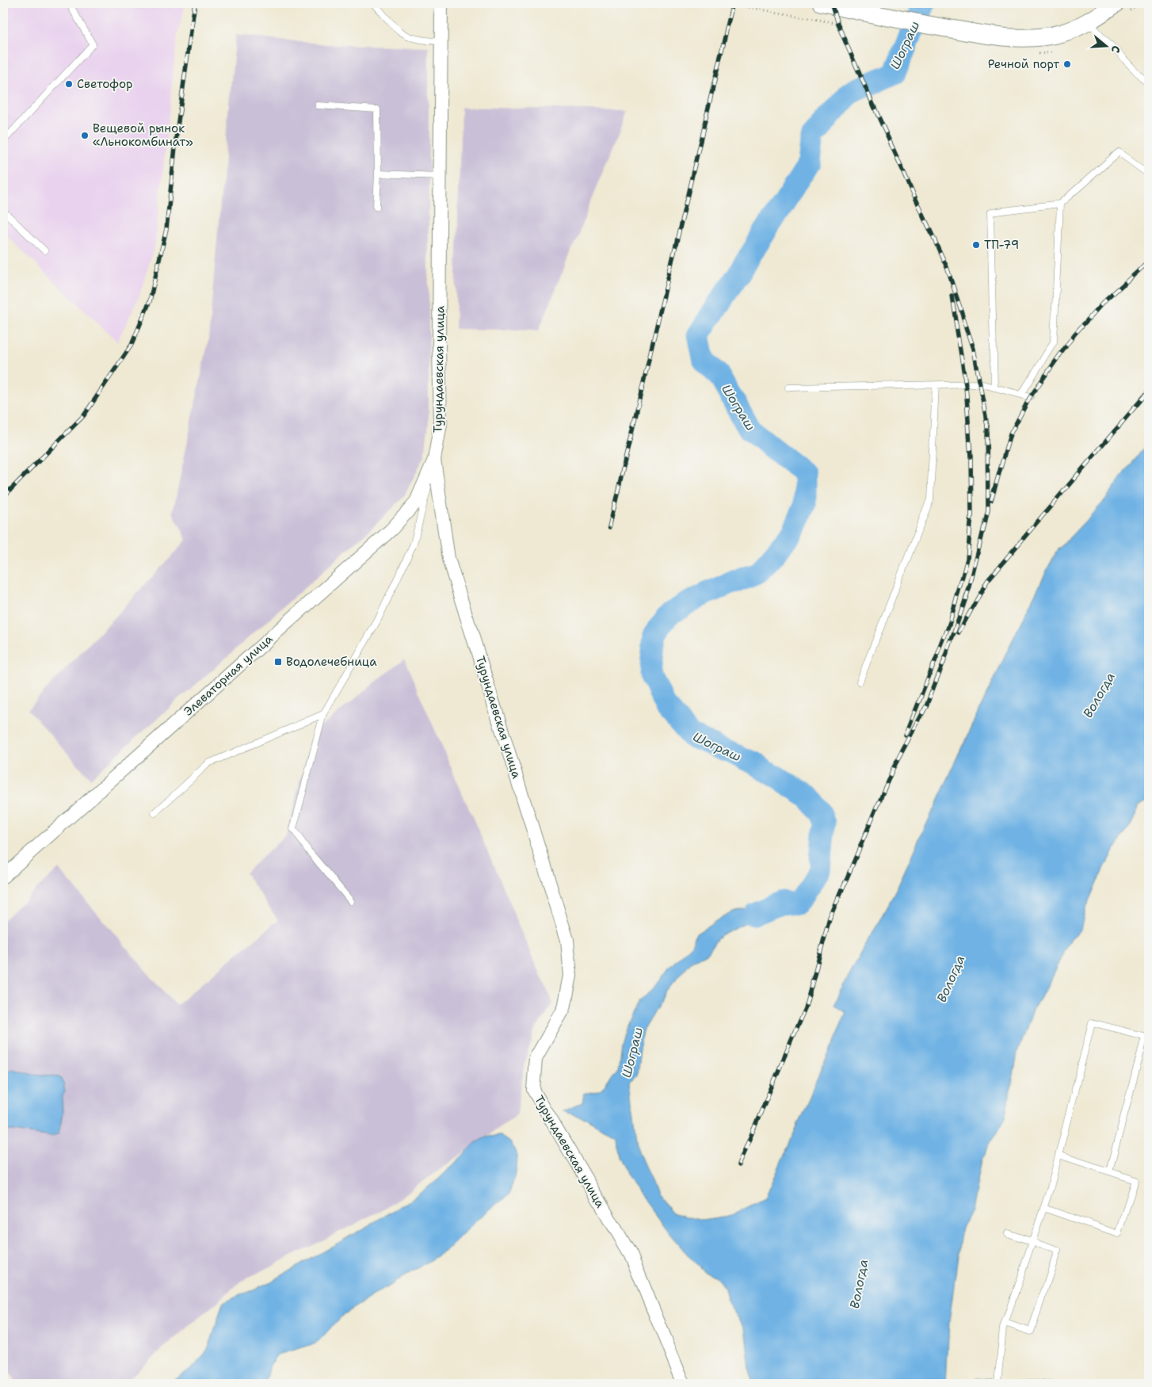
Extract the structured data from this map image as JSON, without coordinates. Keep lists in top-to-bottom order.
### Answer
{
  "streets": {
    "street": ["Турундаевская улица", "Элеваторная улица"]
  },
  "crossings": [
    ["Турундаевская улица", "Элеваторная улица"]
  ],
  "water": ["Шограш", "Вологда"],
  "places": {
    "other": [
      "Речной порт",
      "Светофор",
      "Вещевой рынок «Льнокомбинат»",
      "ТП-79"
    ],
    "transit": ["Водолечебница"]
  },
  "north": "right"
}
